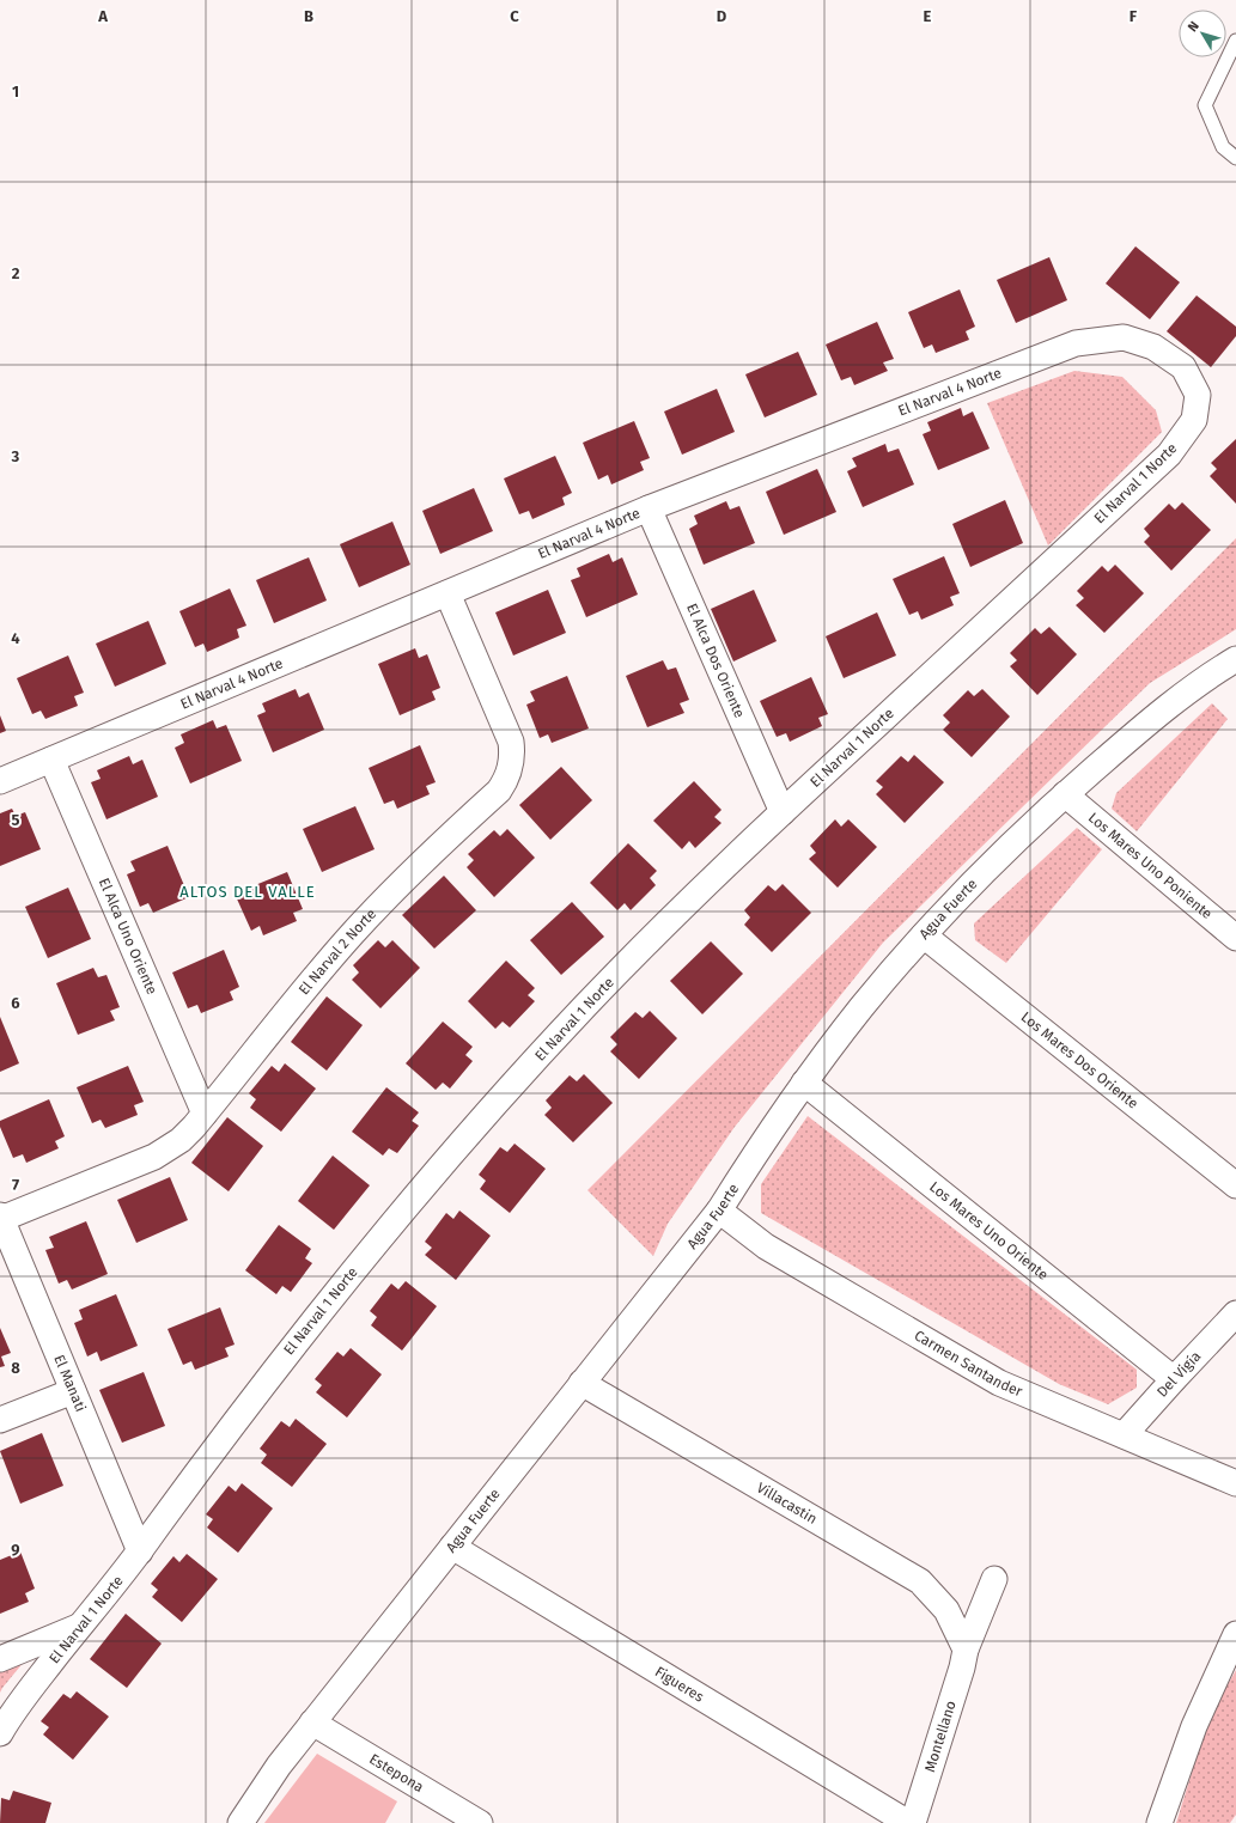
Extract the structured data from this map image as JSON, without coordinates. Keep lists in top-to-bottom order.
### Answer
{
  "streets": {
    "street": [
      "El Narval 4 Norte",
      "El Narval 1 Norte",
      "El Alca Dos Oriente",
      "Los Mares Uno Poniente",
      "Agua Fuerte",
      "El Alca Uno Oriente",
      "El Narval 2 Norte",
      "Los Mares Dos Oriente",
      "Los Mares Uno Oriente",
      "Carmen Santander",
      "Del Vigía",
      "El Manati",
      "Villacastin",
      "Figueres",
      "Montellano",
      "Estepona"
    ]
  },
  "crossings": [
    ["El Narval 4 Norte", "El Narval 1 Norte"],
    ["El Narval 4 Norte", "El Alca Dos Oriente"],
    ["El Narval 4 Norte", "El Alca Uno Oriente"],
    ["El Narval 4 Norte", "El Narval 2 Norte"],
    ["El Narval 1 Norte", "El Alca Dos Oriente"],
    ["El Narval 1 Norte", "El Manati"],
    ["Los Mares Uno Poniente", "Agua Fuerte"],
    ["Agua Fuerte", "Los Mares Dos Oriente"],
    ["Agua Fuerte", "Los Mares Uno Oriente"],
    ["Agua Fuerte", "Carmen Santander"],
    ["Agua Fuerte", "Villacastin"],
    ["Agua Fuerte", "Figueres"],
    ["Agua Fuerte", "Estepona"],
    ["El Alca Uno Oriente", "El Narval 2 Norte"],
    ["El Narval 2 Norte", "El Manati"],
    ["Los Mares Uno Oriente", "Del Vigía"],
    ["Carmen Santander", "Del Vigía"],
    ["Villacastin", "Montellano"]
  ],
  "districts": ["ALTOS DEL VALLE"],
  "north": "top left",
  "grid": {
    "columns": [
      "A",
      "B",
      "C",
      "D",
      "E",
      "F"
    ],
    "rows": [
      "1",
      "2",
      "3",
      "4",
      "5",
      "6",
      "7",
      "8",
      "9"
    ]
  }
}
